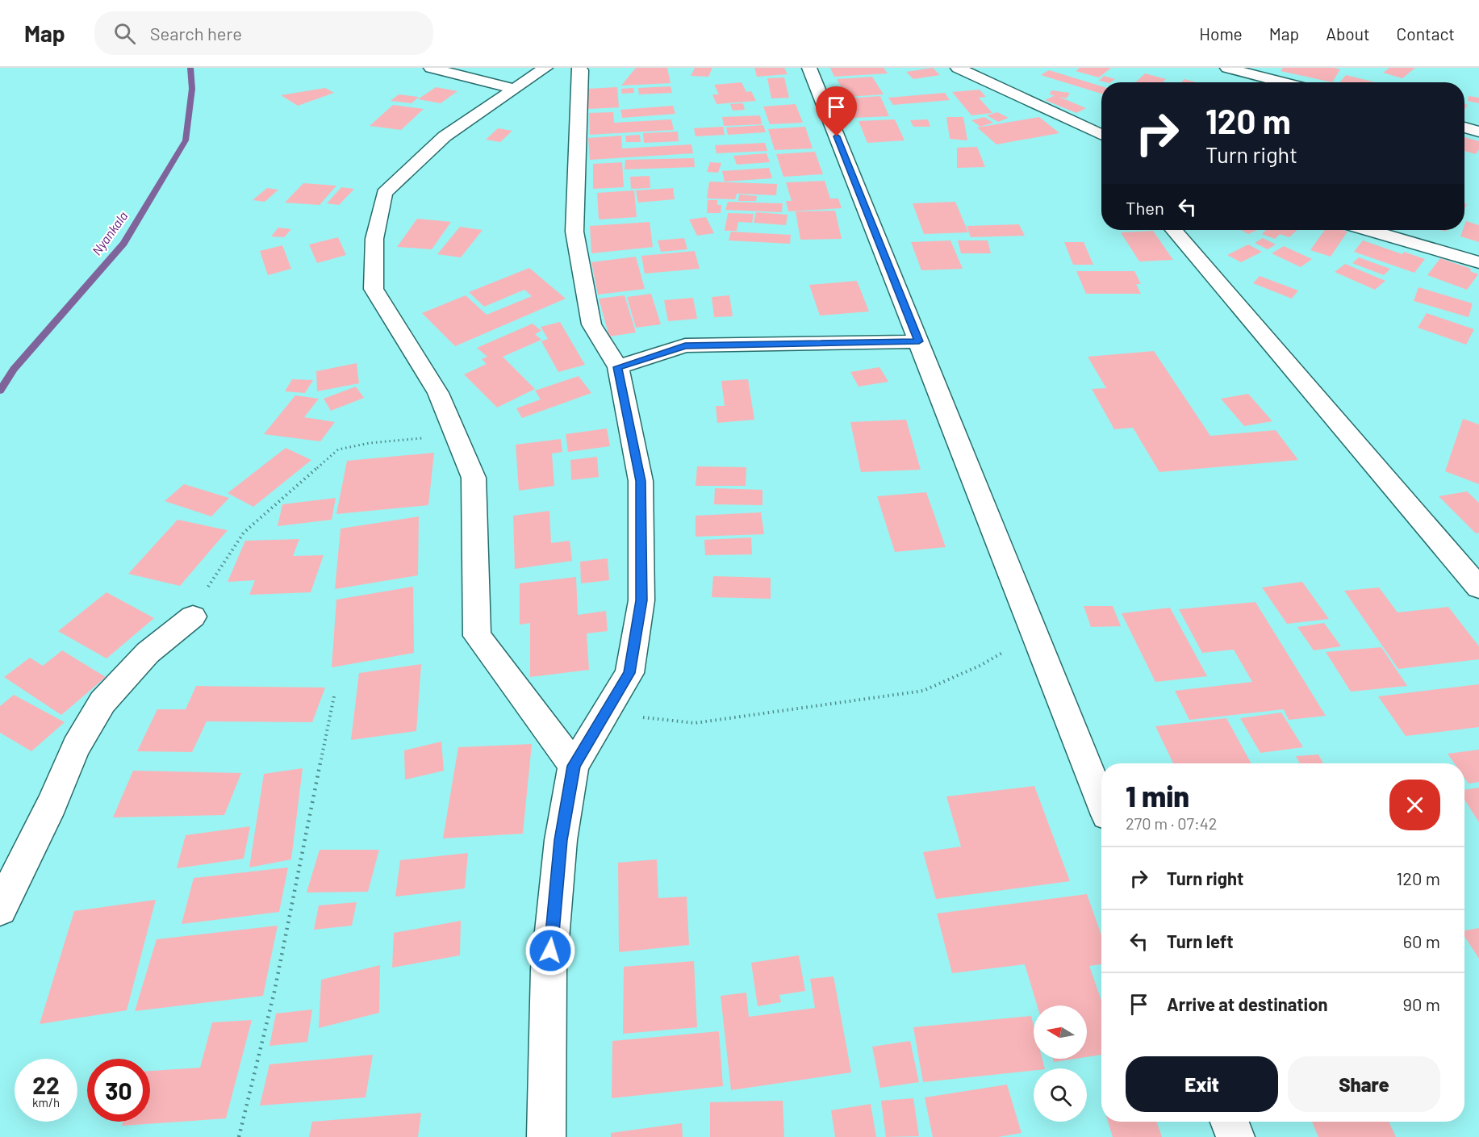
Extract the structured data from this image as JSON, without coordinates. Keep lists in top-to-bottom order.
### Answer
{
  "water": ["Nyankala"],
  "north": "left",
  "page": {
    "header": "Map",
    "search": "Search here",
    "nav": [
      "Home",
      "Map",
      "About",
      "Contact"
    ],
    "turn": ["120 m", "Turn right"],
    "then": "Then",
    "heading": ["1 min", "270 m · 07:42"],
    "list": [
      {
        "name": "Turn right",
        "value": "120 m"
      },
      {
        "name": "Turn left",
        "value": "60 m"
      },
      {
        "name": "Arrive at destination",
        "value": "90 m"
      }
    ],
    "buttons": ["Exit", "Share"],
    "speed": "22 km/h",
    "limit": "30"
  }
}
